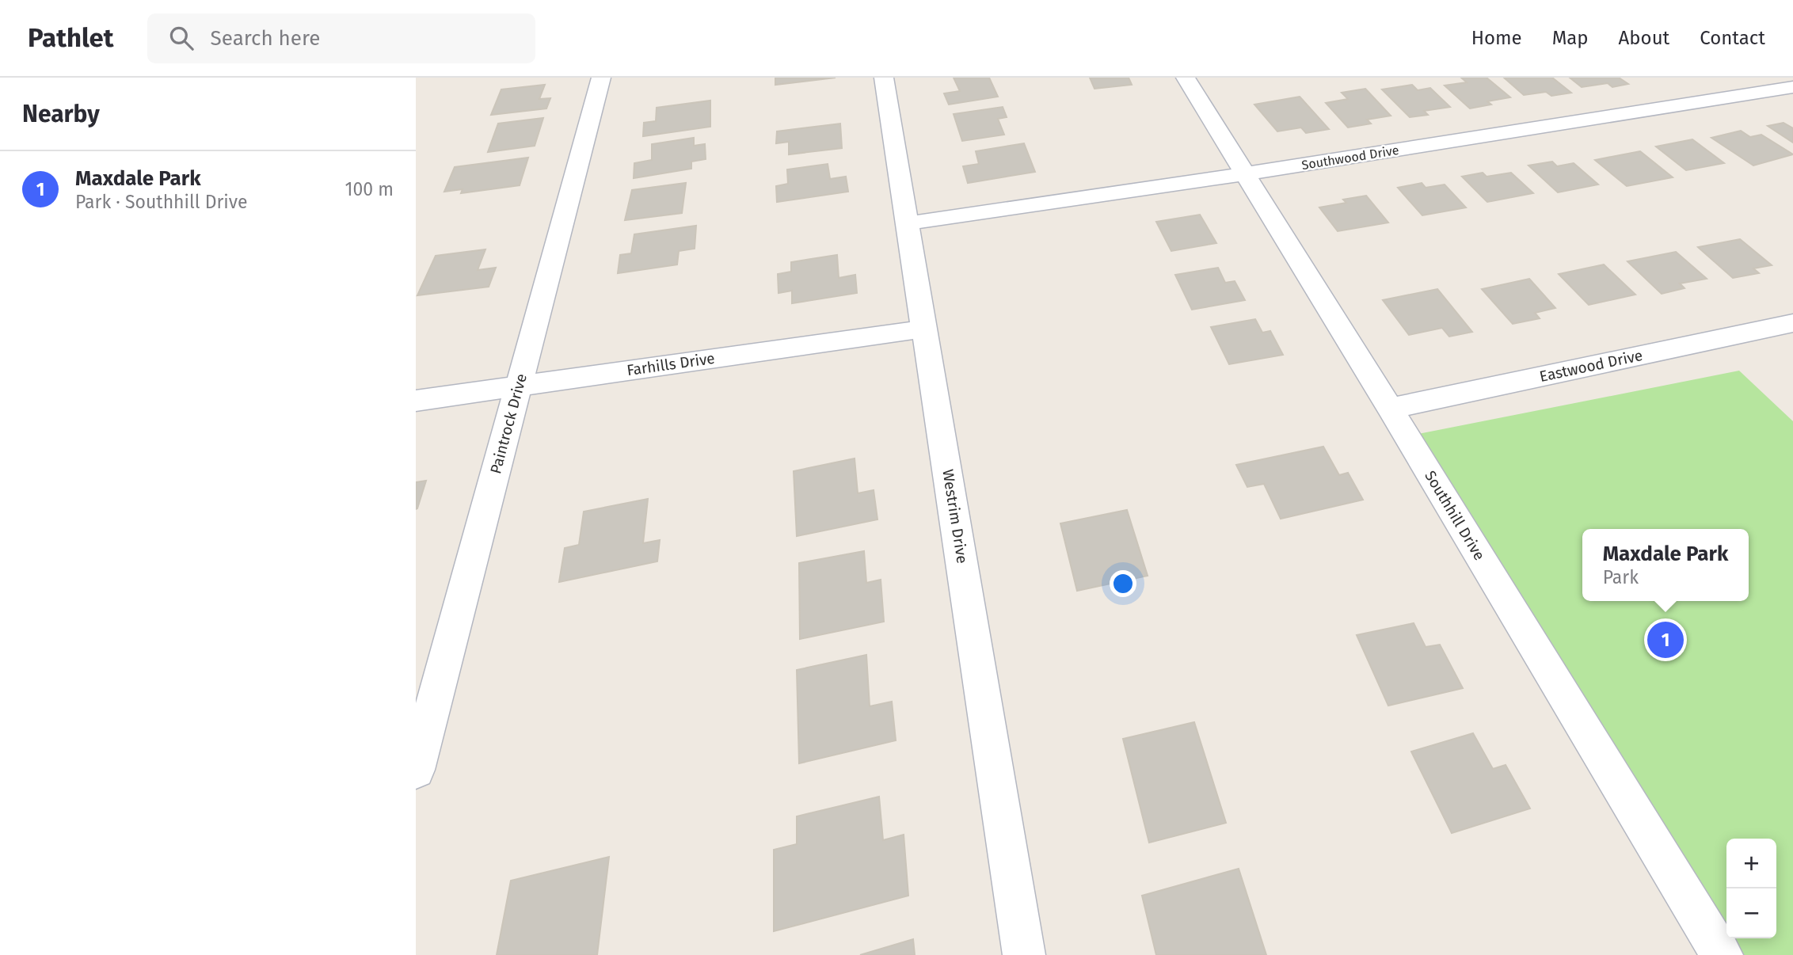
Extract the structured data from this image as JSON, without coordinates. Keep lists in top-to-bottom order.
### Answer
{
  "streets": {
    "street": [
      "Southwood Drive",
      "Farhills Drive",
      "Eastwood Drive",
      "Paintrock Drive",
      "Southhill Drive",
      "Westrim Drive"
    ]
  },
  "crossings": [
    ["Southwood Drive", "Southhill Drive"],
    ["Southwood Drive", "Westrim Drive"],
    ["Farhills Drive", "Paintrock Drive"],
    ["Farhills Drive", "Westrim Drive"],
    ["Eastwood Drive", "Southhill Drive"]
  ],
  "page": {
    "header": "Pathlet",
    "search": "Search here",
    "nav": [
      "Home",
      "Map",
      "About",
      "Contact"
    ],
    "heading": "Nearby",
    "list": [
      {
        "mark": "1",
        "name": "Maxdale Park",
        "note": "Park · Southhill Drive",
        "value": "100 m"
      }
    ],
    "popup": ["Maxdale Park", "Park"],
    "pins": "1",
    "map_buttons": ["+", "−"]
  }
}
